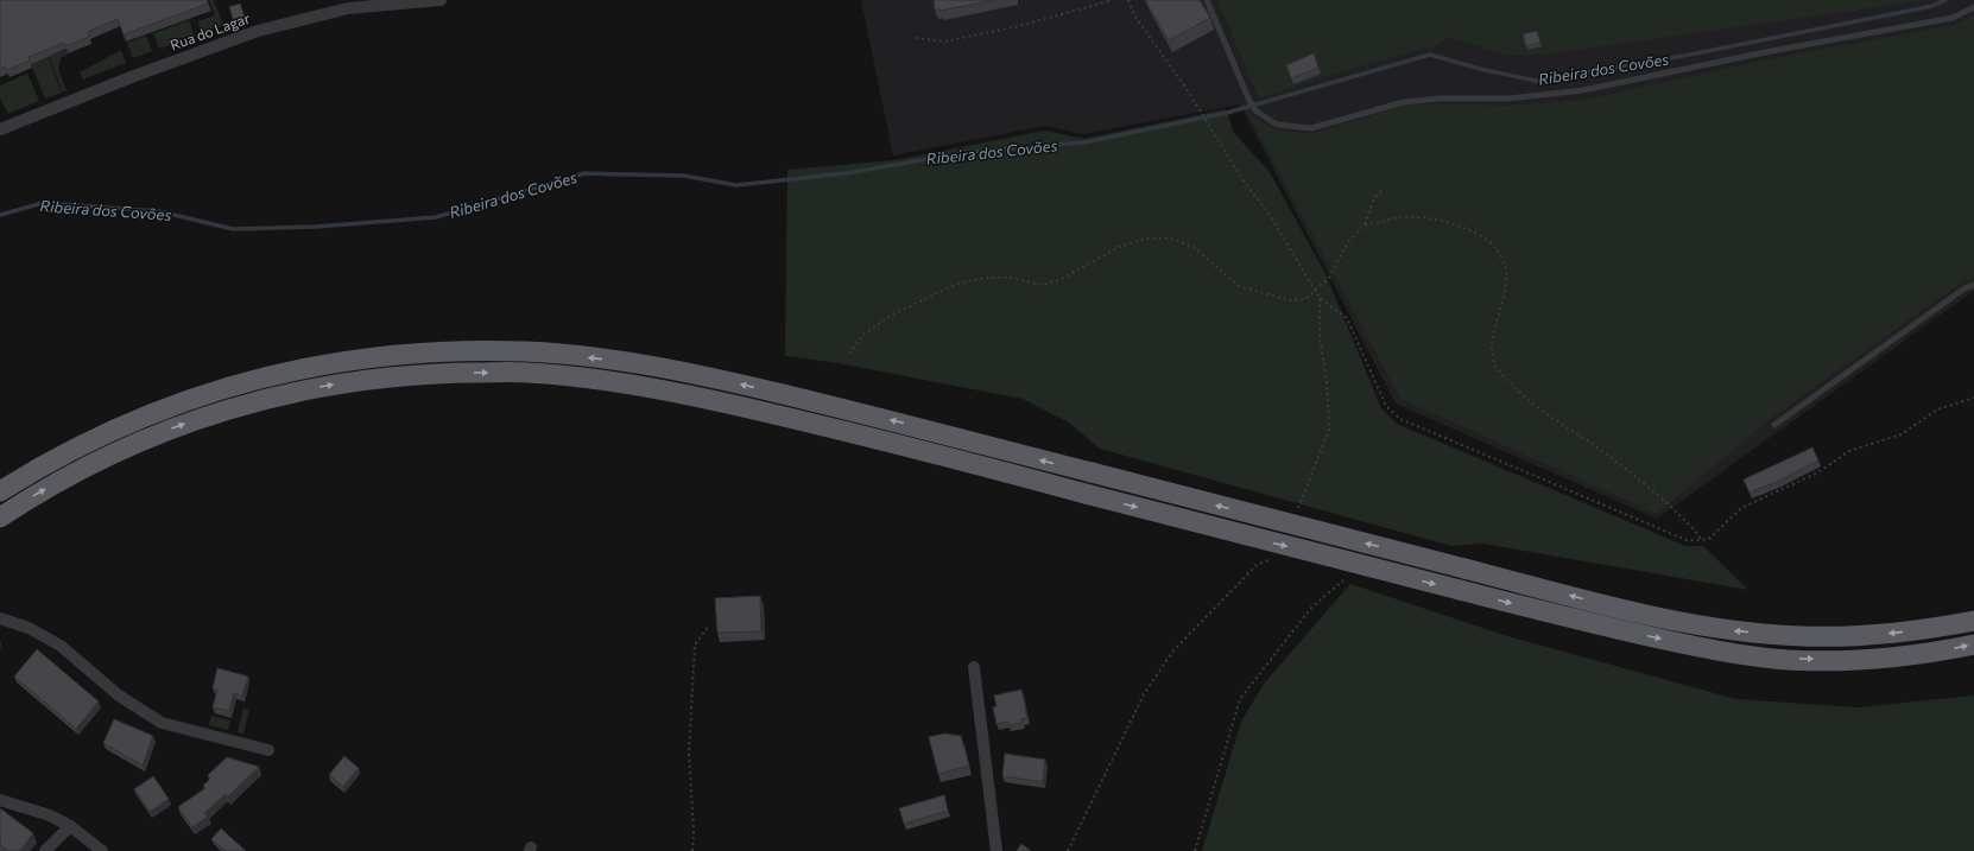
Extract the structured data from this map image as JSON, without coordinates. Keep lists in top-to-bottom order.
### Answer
{
  "streets": {
    "street": ["Rua do Lagar"]
  },
  "water": ["Ribeira dos Covões"]
}
